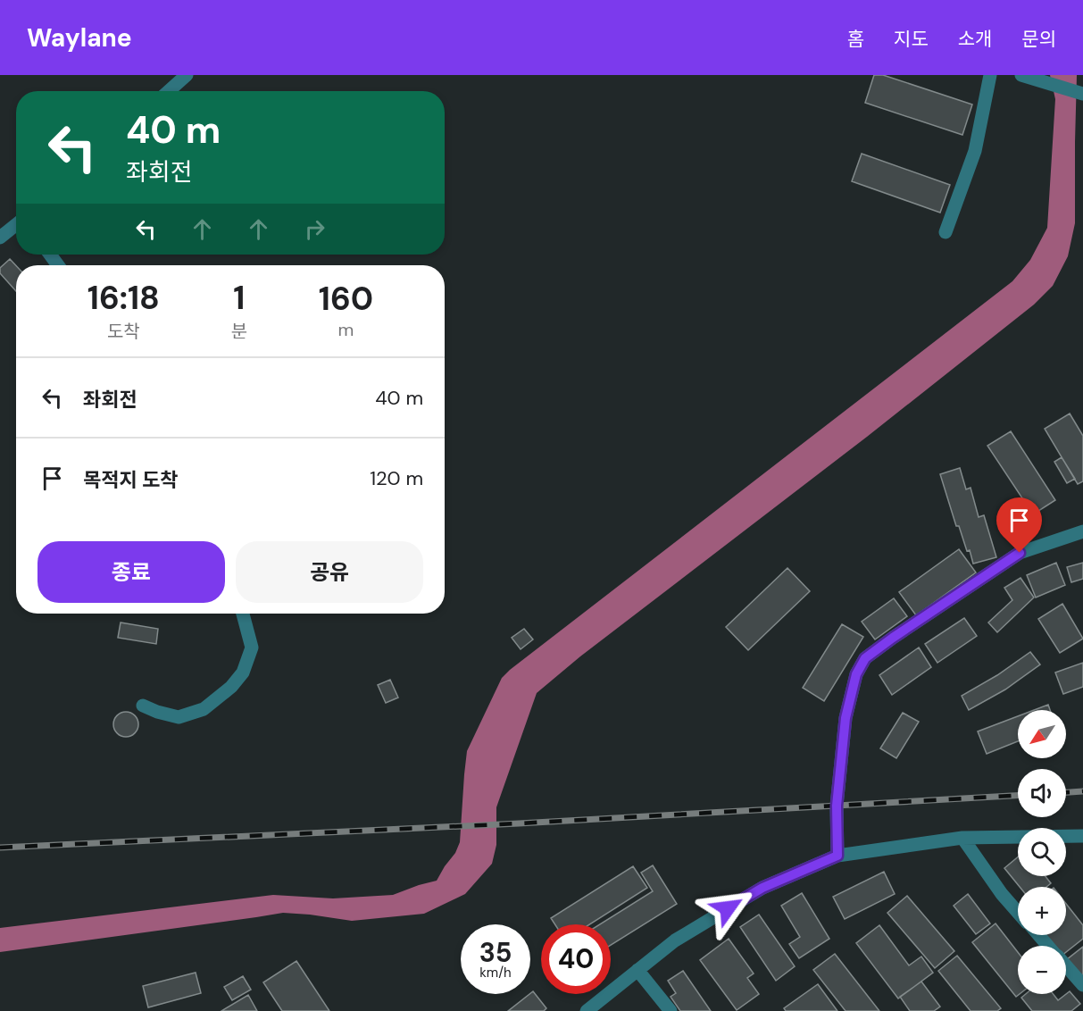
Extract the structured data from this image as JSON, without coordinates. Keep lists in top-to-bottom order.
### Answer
{
  "north": "bottom left",
  "page": {
    "header": "Waylane",
    "nav": [
      "홈",
      "지도",
      "소개",
      "문의"
    ],
    "turn": ["40 m", "좌회전"],
    "eta": [
      "16:18",
      "도착",
      "1",
      "분",
      "160",
      "m"
    ],
    "list": [
      {
        "name": "좌회전",
        "value": "40 m"
      },
      {
        "name": "목적지 도착",
        "value": "120 m"
      }
    ],
    "buttons": ["종료", "공유"],
    "map_buttons": ["+", "−"],
    "speed": "35 km/h",
    "limit": "40"
  }
}
